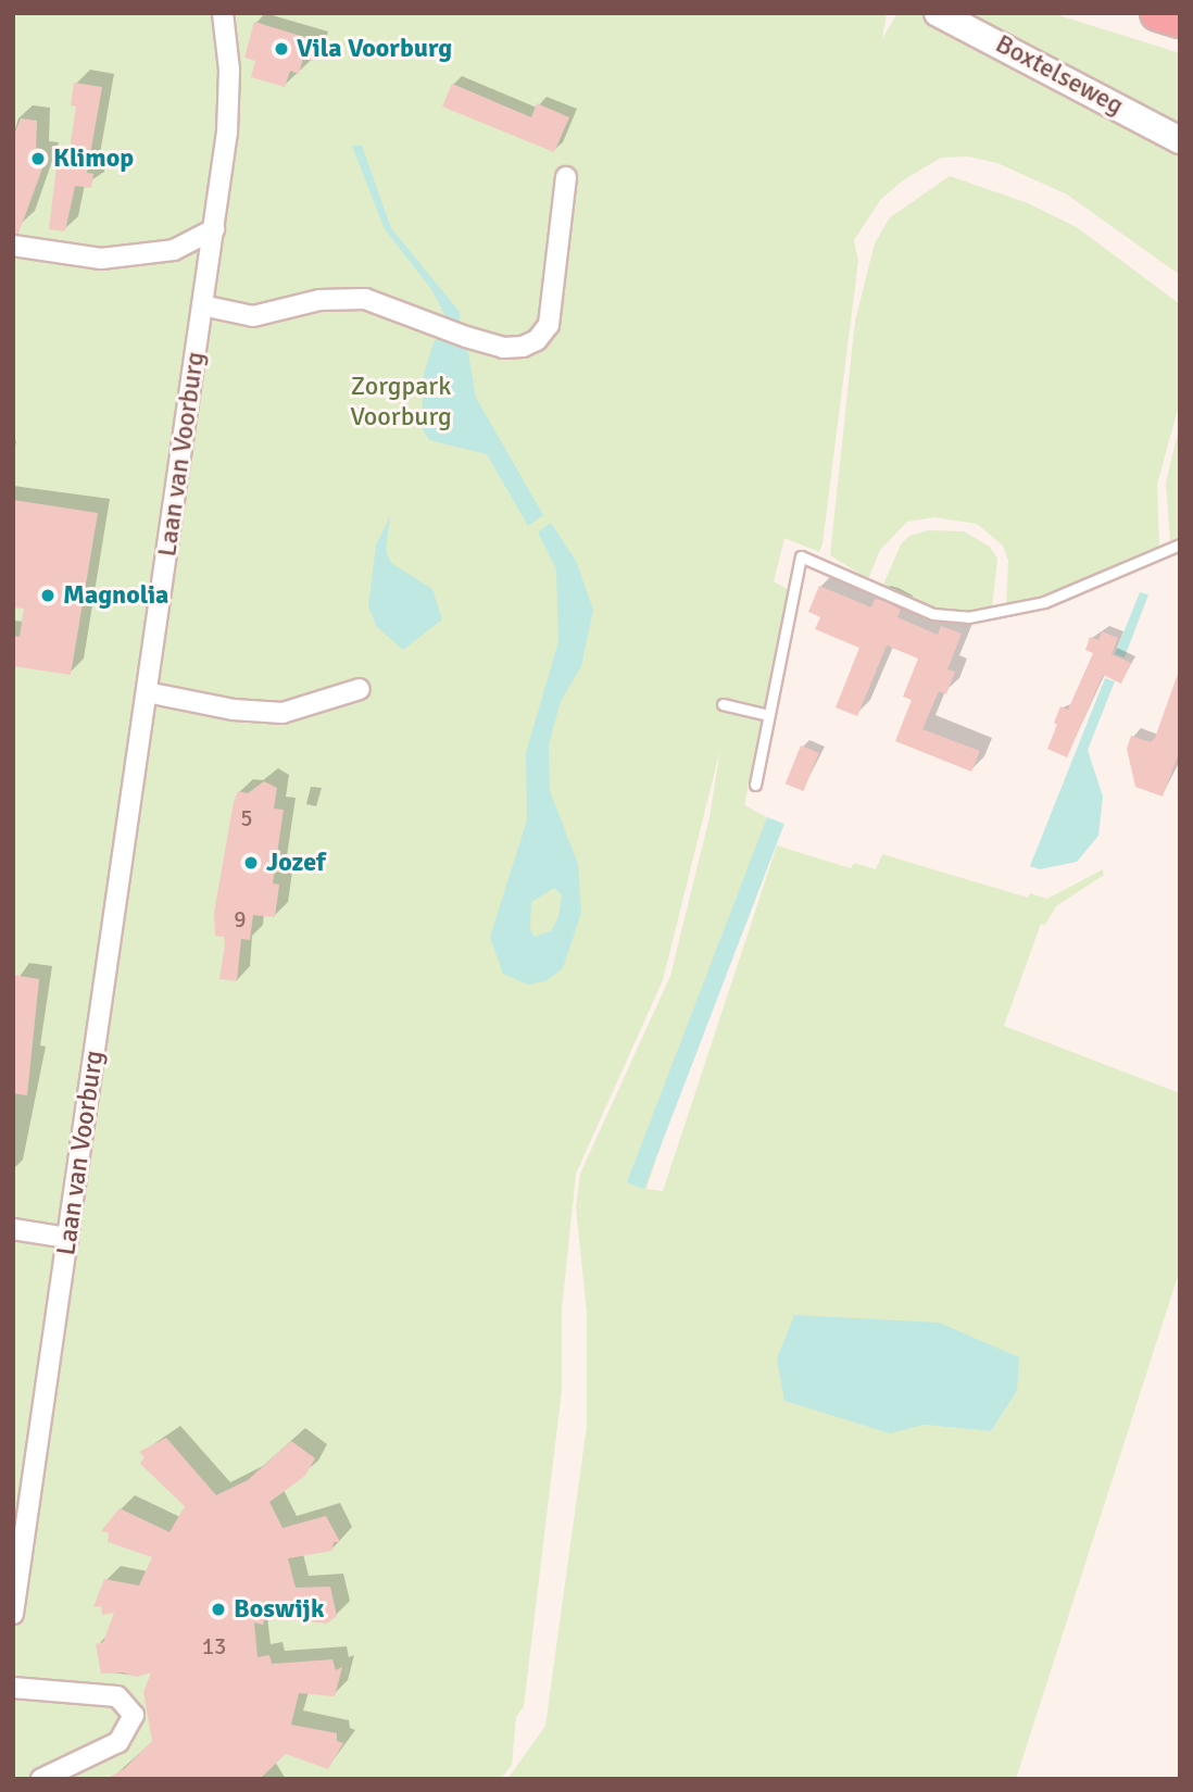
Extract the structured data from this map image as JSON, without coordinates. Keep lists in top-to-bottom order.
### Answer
{
  "streets": {
    "street": ["Boxtelseweg", "Laan van Voorburg"]
  },
  "parks": ["Zorgpark Voorburg"],
  "places": [
    "Vila Voorburg",
    "Klimop",
    "Magnolia",
    "Jozef",
    "Boswijk"
  ],
  "house_numbers": ["5", "9", "13"]
}
